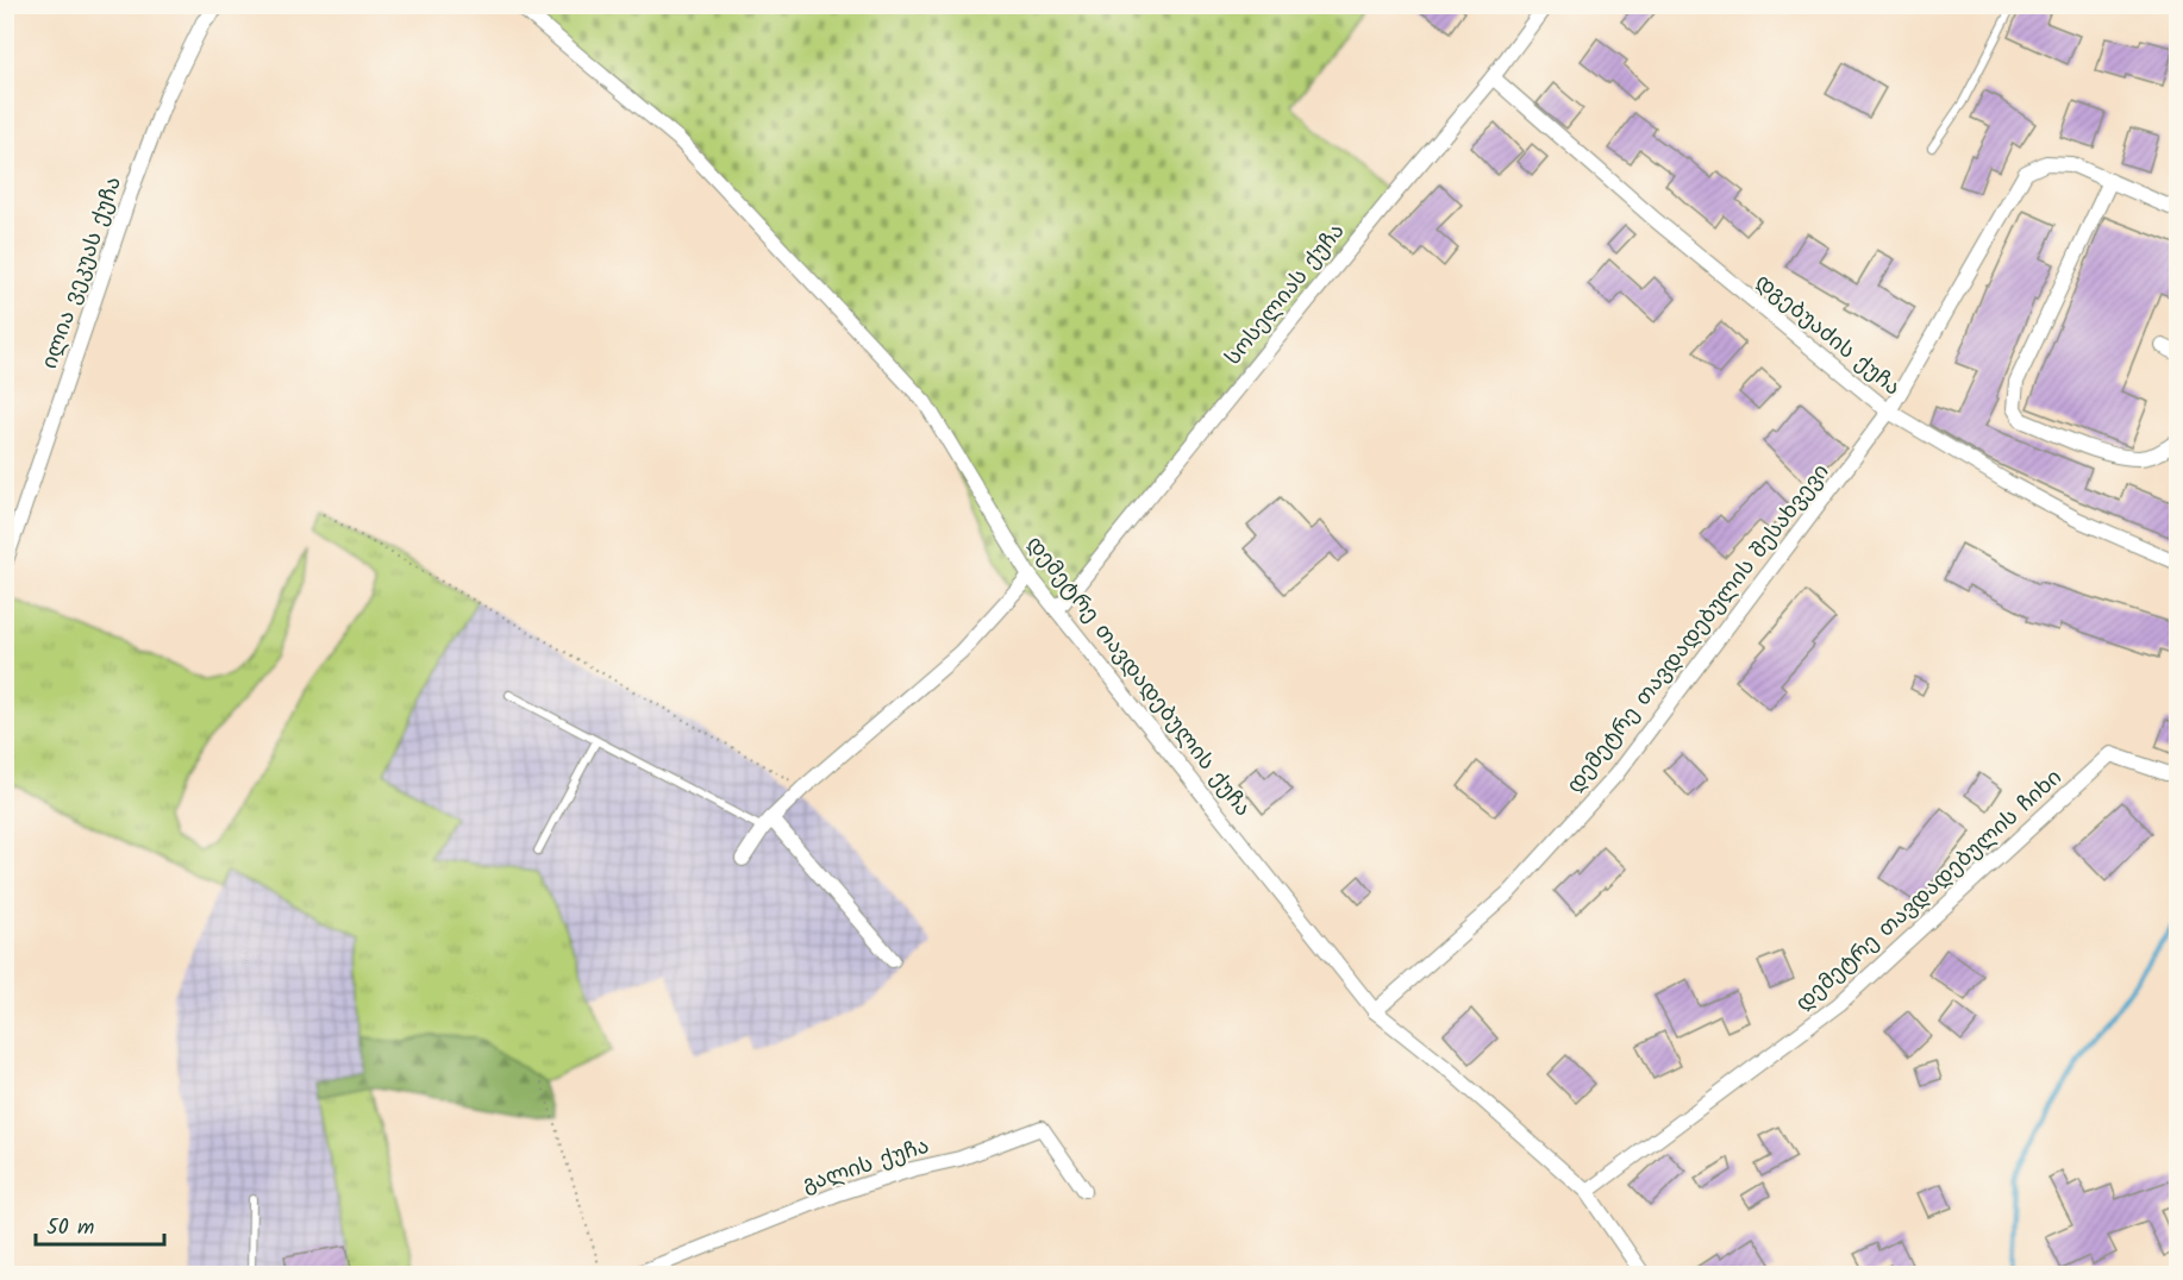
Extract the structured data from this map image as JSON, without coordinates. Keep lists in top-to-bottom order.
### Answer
{
  "streets": {
    "street": [
      "ილია ვეკუას ქუჩა",
      "სოსელიას ქუჩა",
      "დგებუაძის ქუჩა",
      "დემეტრე თავდადებულის შესახვევი",
      "დემეტრე თავდადებულის ქუჩა",
      "დემეტრე თავდადებულის ჩიხი",
      "გალის ქუჩა"
    ]
  },
  "crossings": [
    ["სოსელიას ქუჩა", "დგებუაძის ქუჩა"],
    ["სოსელიას ქუჩა", "დემეტრე თავდადებულის ქუჩა"],
    ["დგებუაძის ქუჩა", "დემეტრე თავდადებულის შესახვევი"],
    ["დემეტრე თავდადებულის შესახვევი", "დემეტრე თავდადებულის ქუჩა"],
    ["დემეტრე თავდადებულის ქუჩა", "დემეტრე თავდადებულის ჩიხი"]
  ],
  "scale_bar": "50 m"
}
